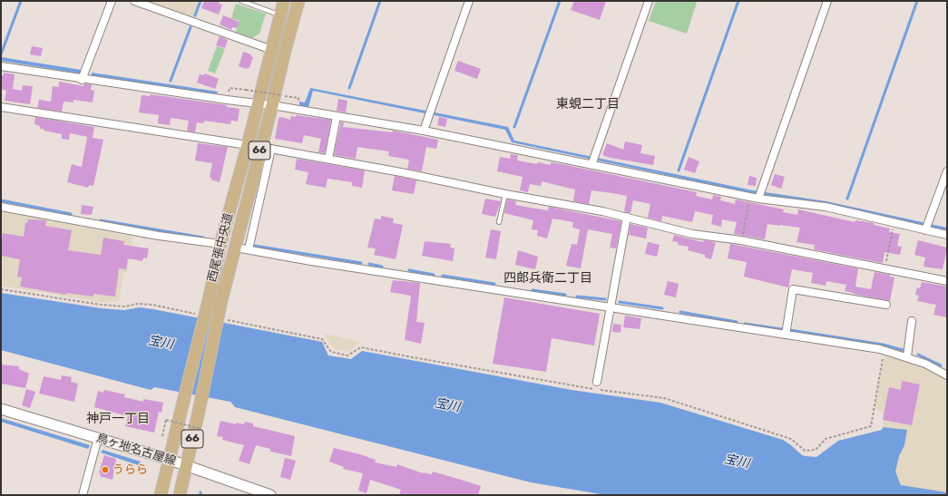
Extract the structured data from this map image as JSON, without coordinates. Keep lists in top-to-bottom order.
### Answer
{
  "streets": {
    "main road": ["66", "西尾張中央道", "鳥ヶ地名古屋線"]
  },
  "crossings": [
    ["西尾張中央道", "鳥ヶ地名古屋線"]
  ],
  "districts": ["東蜆二丁目", "四郎兵衛二丁目", "神戸一丁目"],
  "water": ["宝川"],
  "places": ["うらら"]
}
